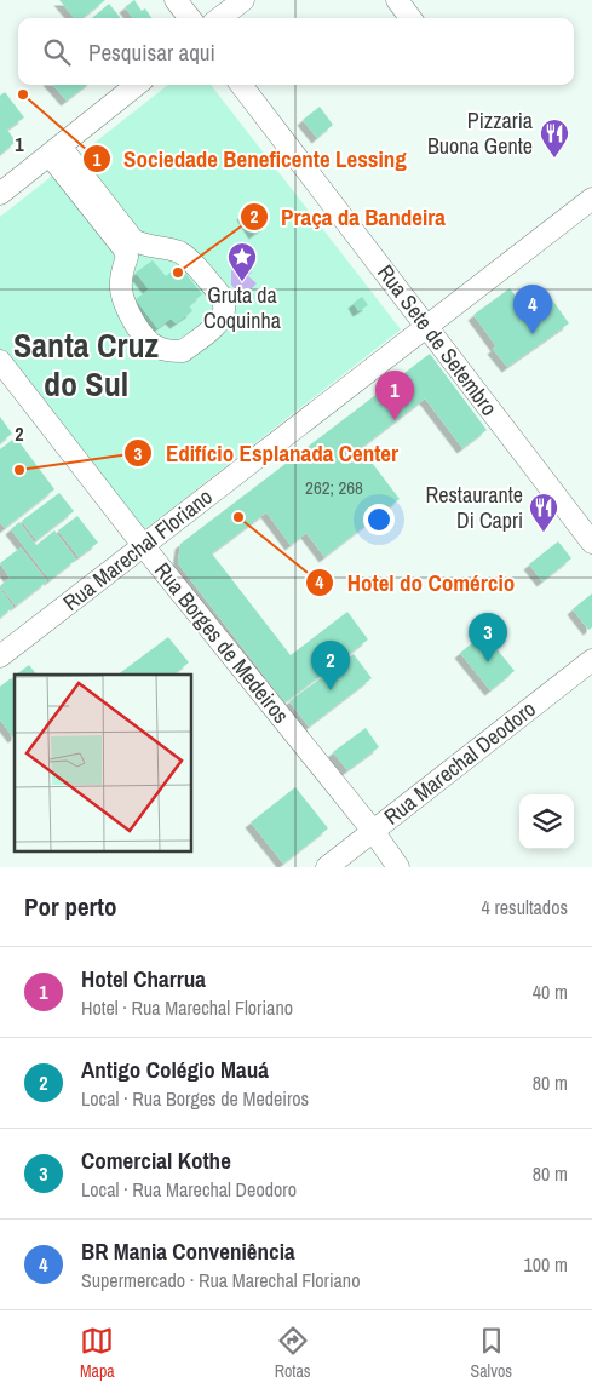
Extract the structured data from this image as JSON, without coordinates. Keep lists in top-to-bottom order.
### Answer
{
  "streets": {
    "street": [
      "Rua Sete de Setembro",
      "Rua Marechal Floriano",
      "Rua Borges de Medeiros",
      "Rua Marechal Deodoro"
    ]
  },
  "crossings": [
    ["Rua Sete de Setembro", "Rua Marechal Floriano"],
    ["Rua Marechal Floriano", "Rua Borges de Medeiros"],
    ["Rua Borges de Medeiros", "Rua Marechal Deodoro"]
  ],
  "districts": ["Santa Cruz do Sul"],
  "places": {
    "other": [
      "Sociedade Beneficente Lessing",
      "Praça da Bandeira",
      "Edifício Esplanada Center",
      "Hotel do Comércio"
    ],
    "restaurant": ["Pizzaria Buona Gente", "Restaurante Di Capri"],
    "place": ["Gruta da Coquinha"]
  },
  "house_numbers": ["262; 268"],
  "page": {
    "search": "Pesquisar aqui",
    "pins": [
      "4",
      "1",
      "3",
      "2"
    ],
    "heading": ["Por perto", "4 resultados"],
    "list": [
      {
        "mark": "1",
        "name": "Hotel Charrua",
        "note": "Hotel · Rua Marechal Floriano",
        "value": "40 m"
      },
      {
        "mark": "2",
        "name": "Antigo Colégio Mauá",
        "note": "Local · Rua Borges de Medeiros",
        "value": "80 m"
      },
      {
        "mark": "3",
        "name": "Comercial Kothe",
        "note": "Local · Rua Marechal Deodoro",
        "value": "80 m"
      },
      {
        "mark": "4",
        "name": "BR Mania Conveniência",
        "note": "Supermercado · Rua Marechal Floriano",
        "value": "100 m"
      }
    ],
    "nav": ["Mapa", "Rotas", "Salvos"]
  },
  "grid": {
    "rows": ["1", "2"]
  }
}
